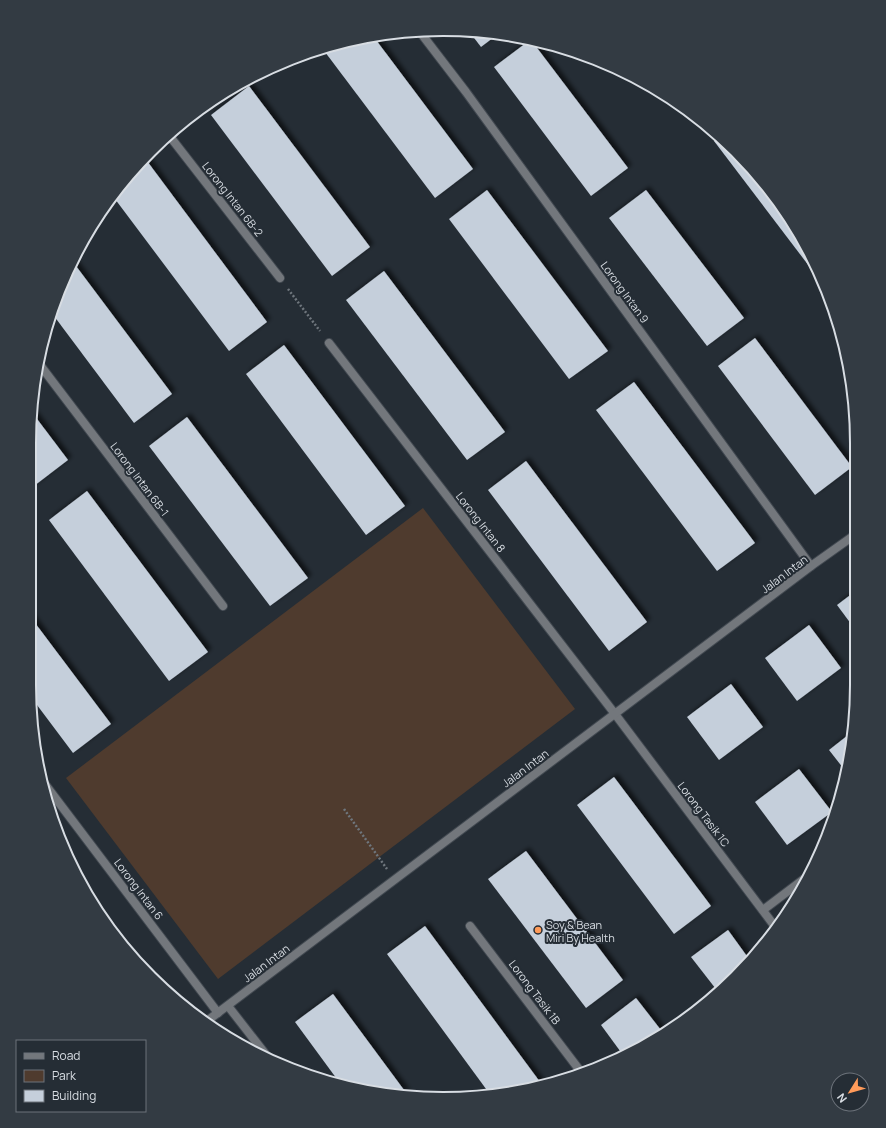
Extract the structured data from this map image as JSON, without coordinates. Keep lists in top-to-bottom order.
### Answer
{
  "streets": {
    "street": [
      "Lorong Intan 6B-2",
      "Lorong Intan 9",
      "Lorong Intan 6B-1",
      "Lorong Intan 8",
      "Jalan Intan",
      "Lorong Tasik 1C",
      "Lorong Intan 6",
      "Lorong Tasik 1B"
    ]
  },
  "crossings": [
    ["Lorong Intan 9", "Jalan Intan"],
    ["Lorong Intan 8", "Jalan Intan"],
    ["Lorong Intan 8", "Lorong Tasik 1C"],
    ["Jalan Intan", "Lorong Tasik 1C"],
    ["Jalan Intan", "Lorong Intan 6"]
  ],
  "places": ["Soy & Bean Miri By Health"],
  "legend": ["Road", "Park", "Building"],
  "north": "bottom left"
}
